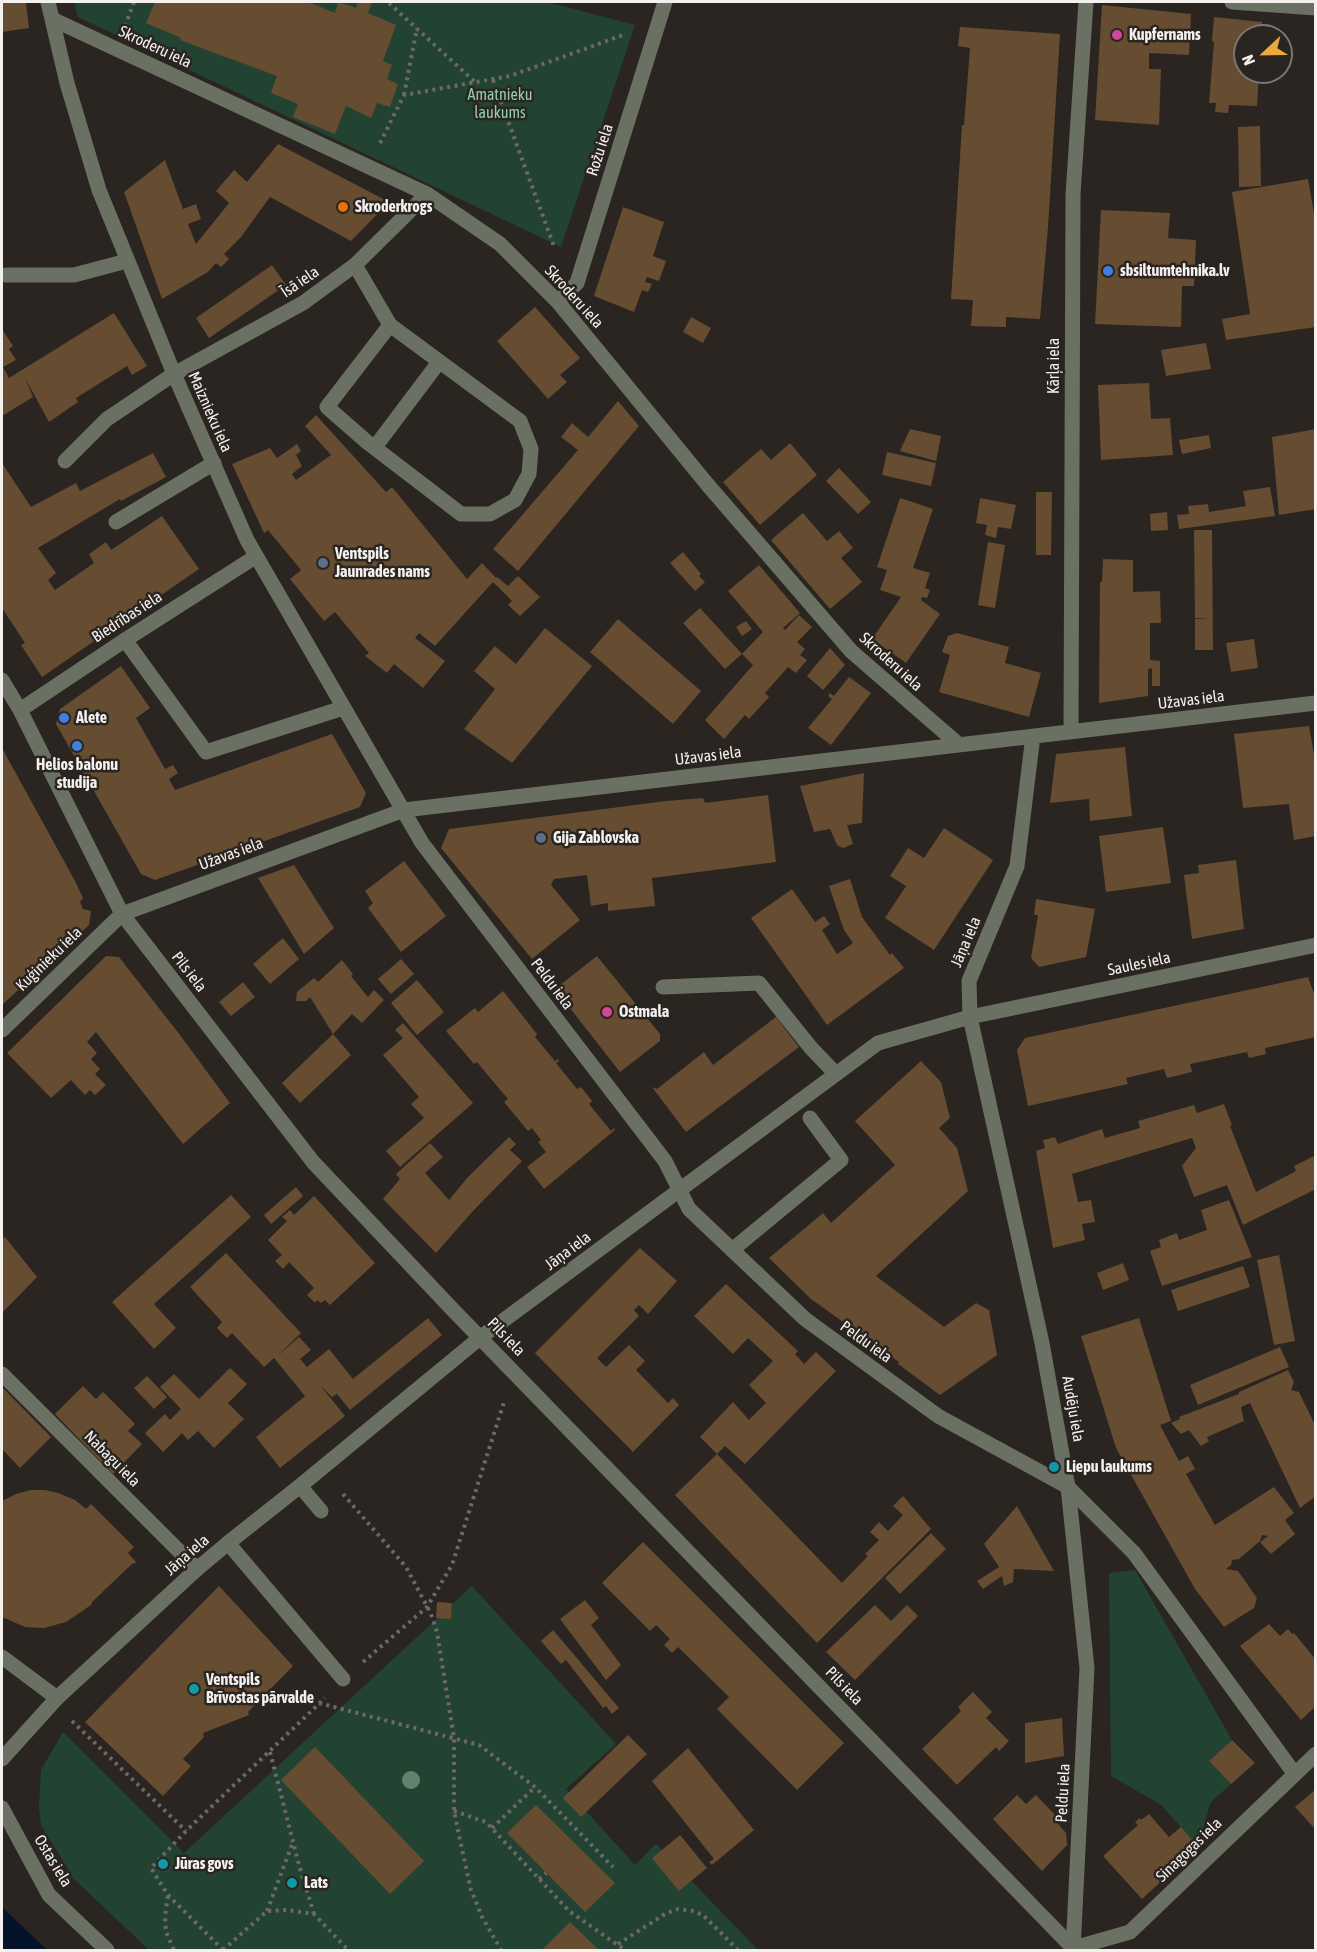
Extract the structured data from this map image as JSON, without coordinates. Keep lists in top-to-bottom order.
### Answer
{
  "streets": {
    "street": [
      "Skroderu iela",
      "Rožu iela",
      "Īsā iela",
      "Kārļa iela",
      "Maiznieku iela",
      "Biedrības iela",
      "Užavas iela",
      "Jāņa iela",
      "Kuģinieku iela",
      "Saules iela",
      "Pils iela",
      "Peldu iela",
      "Audēju iela",
      "Nabagu iela",
      "Sinagogas iela",
      "Ostas iela"
    ]
  },
  "crossings": [
    ["Skroderu iela", "Rožu iela"],
    ["Skroderu iela", "Īsā iela"],
    ["Skroderu iela", "Maiznieku iela"],
    ["Skroderu iela", "Užavas iela"],
    ["Īsā iela", "Maiznieku iela"],
    ["Kārļa iela", "Užavas iela"],
    ["Maiznieku iela", "Biedrības iela"],
    ["Maiznieku iela", "Užavas iela"],
    ["Maiznieku iela", "Peldu iela"],
    ["Biedrības iela", "Pils iela"],
    ["Užavas iela", "Jāņa iela"],
    ["Užavas iela", "Kuģinieku iela"],
    ["Užavas iela", "Pils iela"],
    ["Užavas iela", "Peldu iela"],
    ["Jāņa iela", "Saules iela"],
    ["Jāņa iela", "Pils iela"],
    ["Jāņa iela", "Peldu iela"],
    ["Jāņa iela", "Audēju iela"],
    ["Jāņa iela", "Nabagu iela"],
    ["Kuģinieku iela", "Pils iela"],
    ["Saules iela", "Audēju iela"],
    ["Pils iela", "Peldu iela"],
    ["Pils iela", "Sinagogas iela"],
    ["Peldu iela", "Audēju iela"],
    ["Peldu iela", "Sinagogas iela"]
  ],
  "parks": ["Amatnieku laukums"],
  "places": [
    "Kupfernams",
    "Skroderkrogs",
    "sbsiltumtehnika.lv",
    "Ventspils Jaunrades nams",
    "Alete",
    "Helios balonu studija",
    "Gija Zablovska",
    "Ostmala",
    "Liepu laukums",
    "Ventspils Brīvostas pārvalde",
    "Jūras govs",
    "Lats"
  ],
  "north": "left"
}
